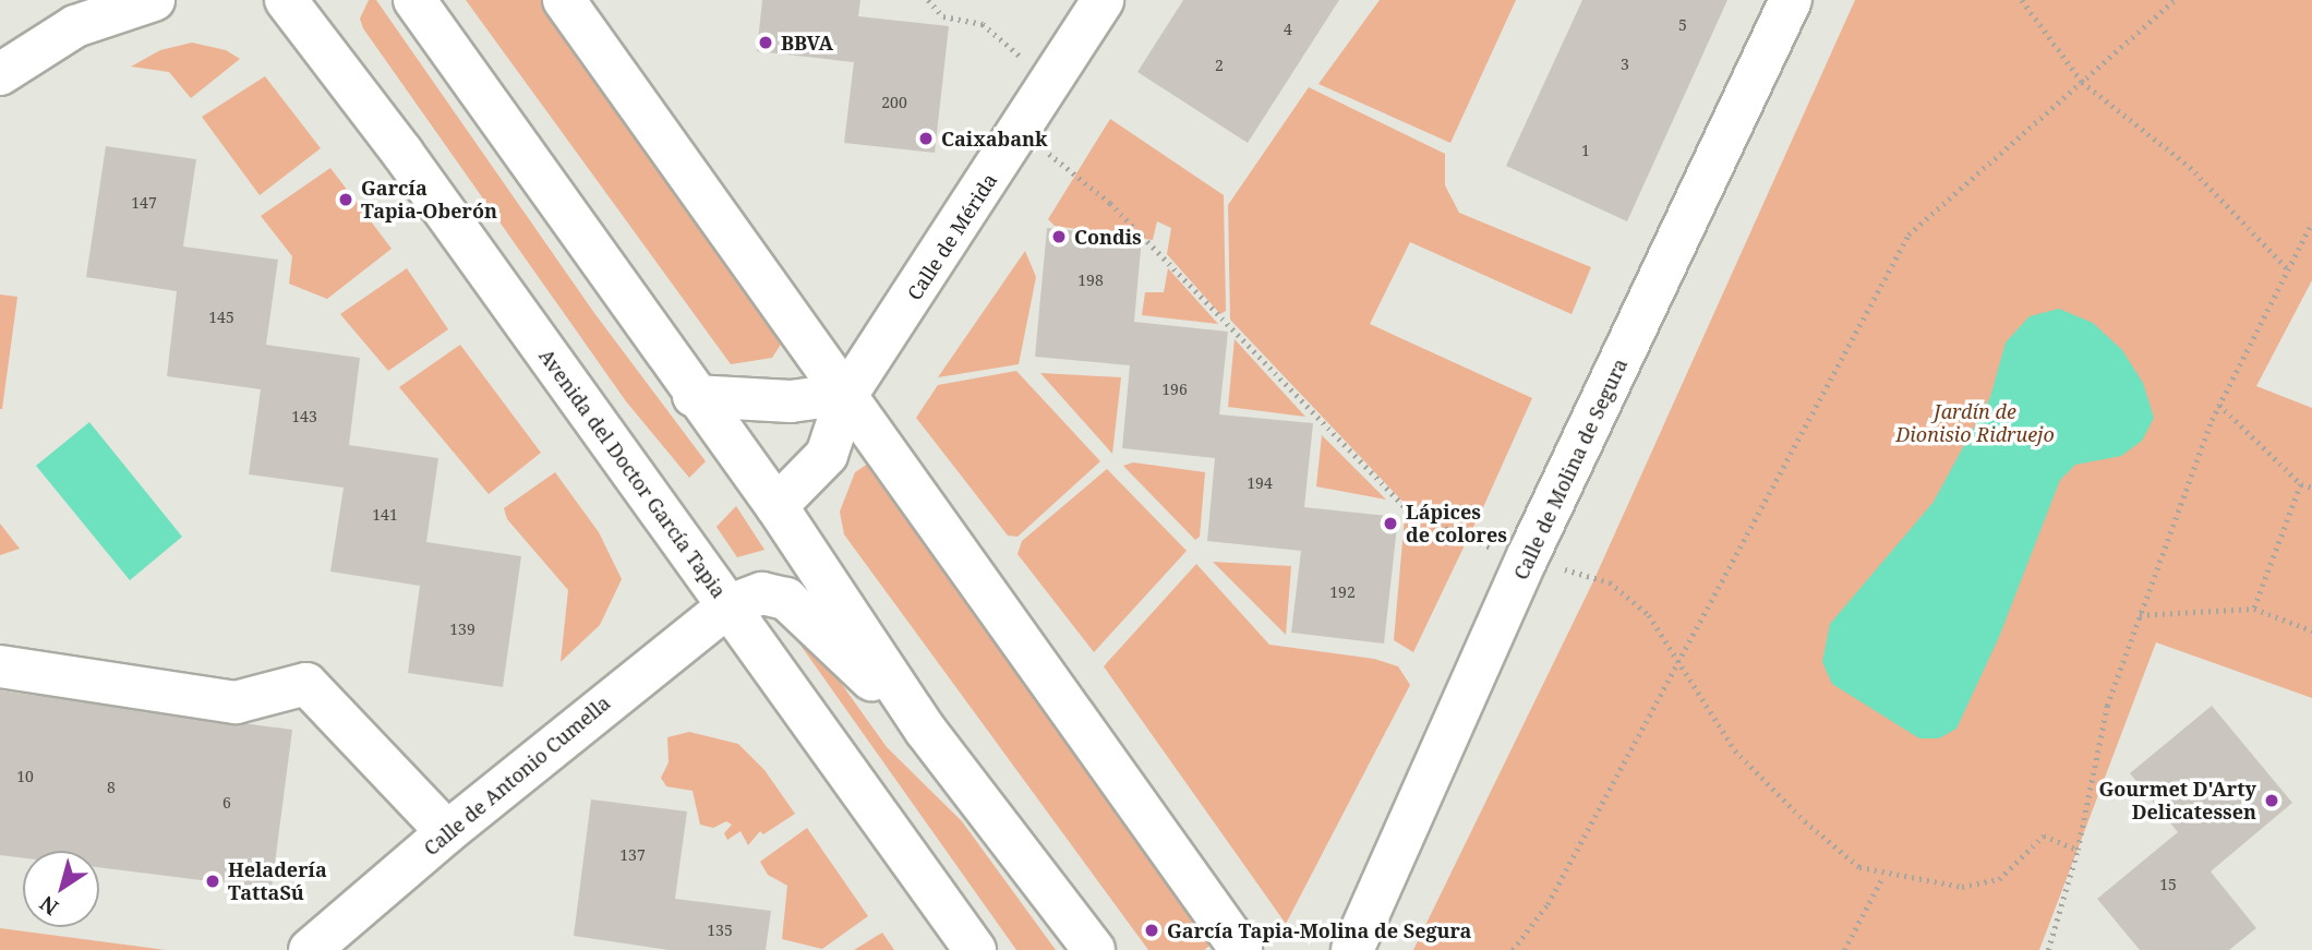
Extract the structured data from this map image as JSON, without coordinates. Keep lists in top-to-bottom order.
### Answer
{
  "streets": {
    "street": [
      "Calle de Mérida",
      "Calle de Molina de Segura",
      "Avenida del Doctor García Tapia",
      "Calle de Antonio Cumella"
    ]
  },
  "crossings": [
    ["Avenida del Doctor García Tapia", "Calle de Antonio Cumella"]
  ],
  "parks": ["Jardín de Dionisio Ridruejo"],
  "places": [
    "BBVA",
    "Caixabank",
    "García Tapia-Oberón",
    "Condis",
    "Lápices de colores",
    "Gourmet D'Arty Delicatessen",
    "Heladería TattaSú",
    "García Tapia-Molina de Segura"
  ],
  "house_numbers": [
    "5",
    "4",
    "3",
    "2",
    "200",
    "1",
    "147",
    "198",
    "145",
    "196",
    "143",
    "194",
    "141",
    "192",
    "139",
    "10",
    "8",
    "6",
    "137",
    "15",
    "135"
  ],
  "north": "bottom left"
}
